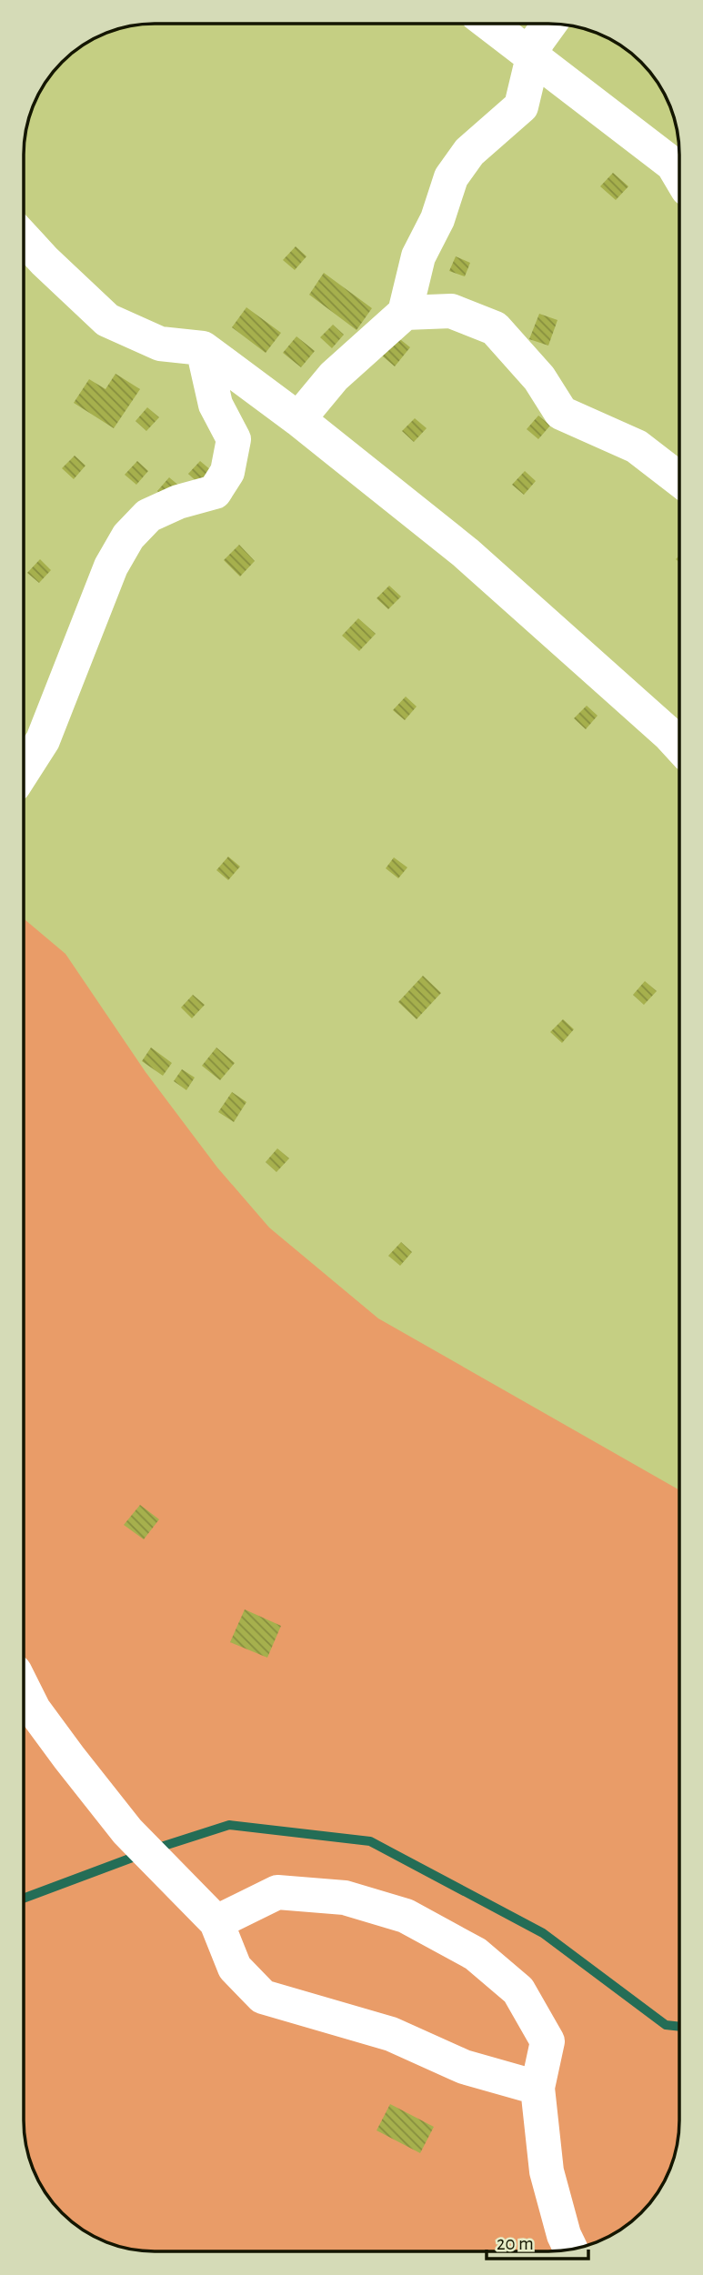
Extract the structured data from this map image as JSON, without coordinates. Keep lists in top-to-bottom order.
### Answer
{
  "scale_bar": "20 m"
}
